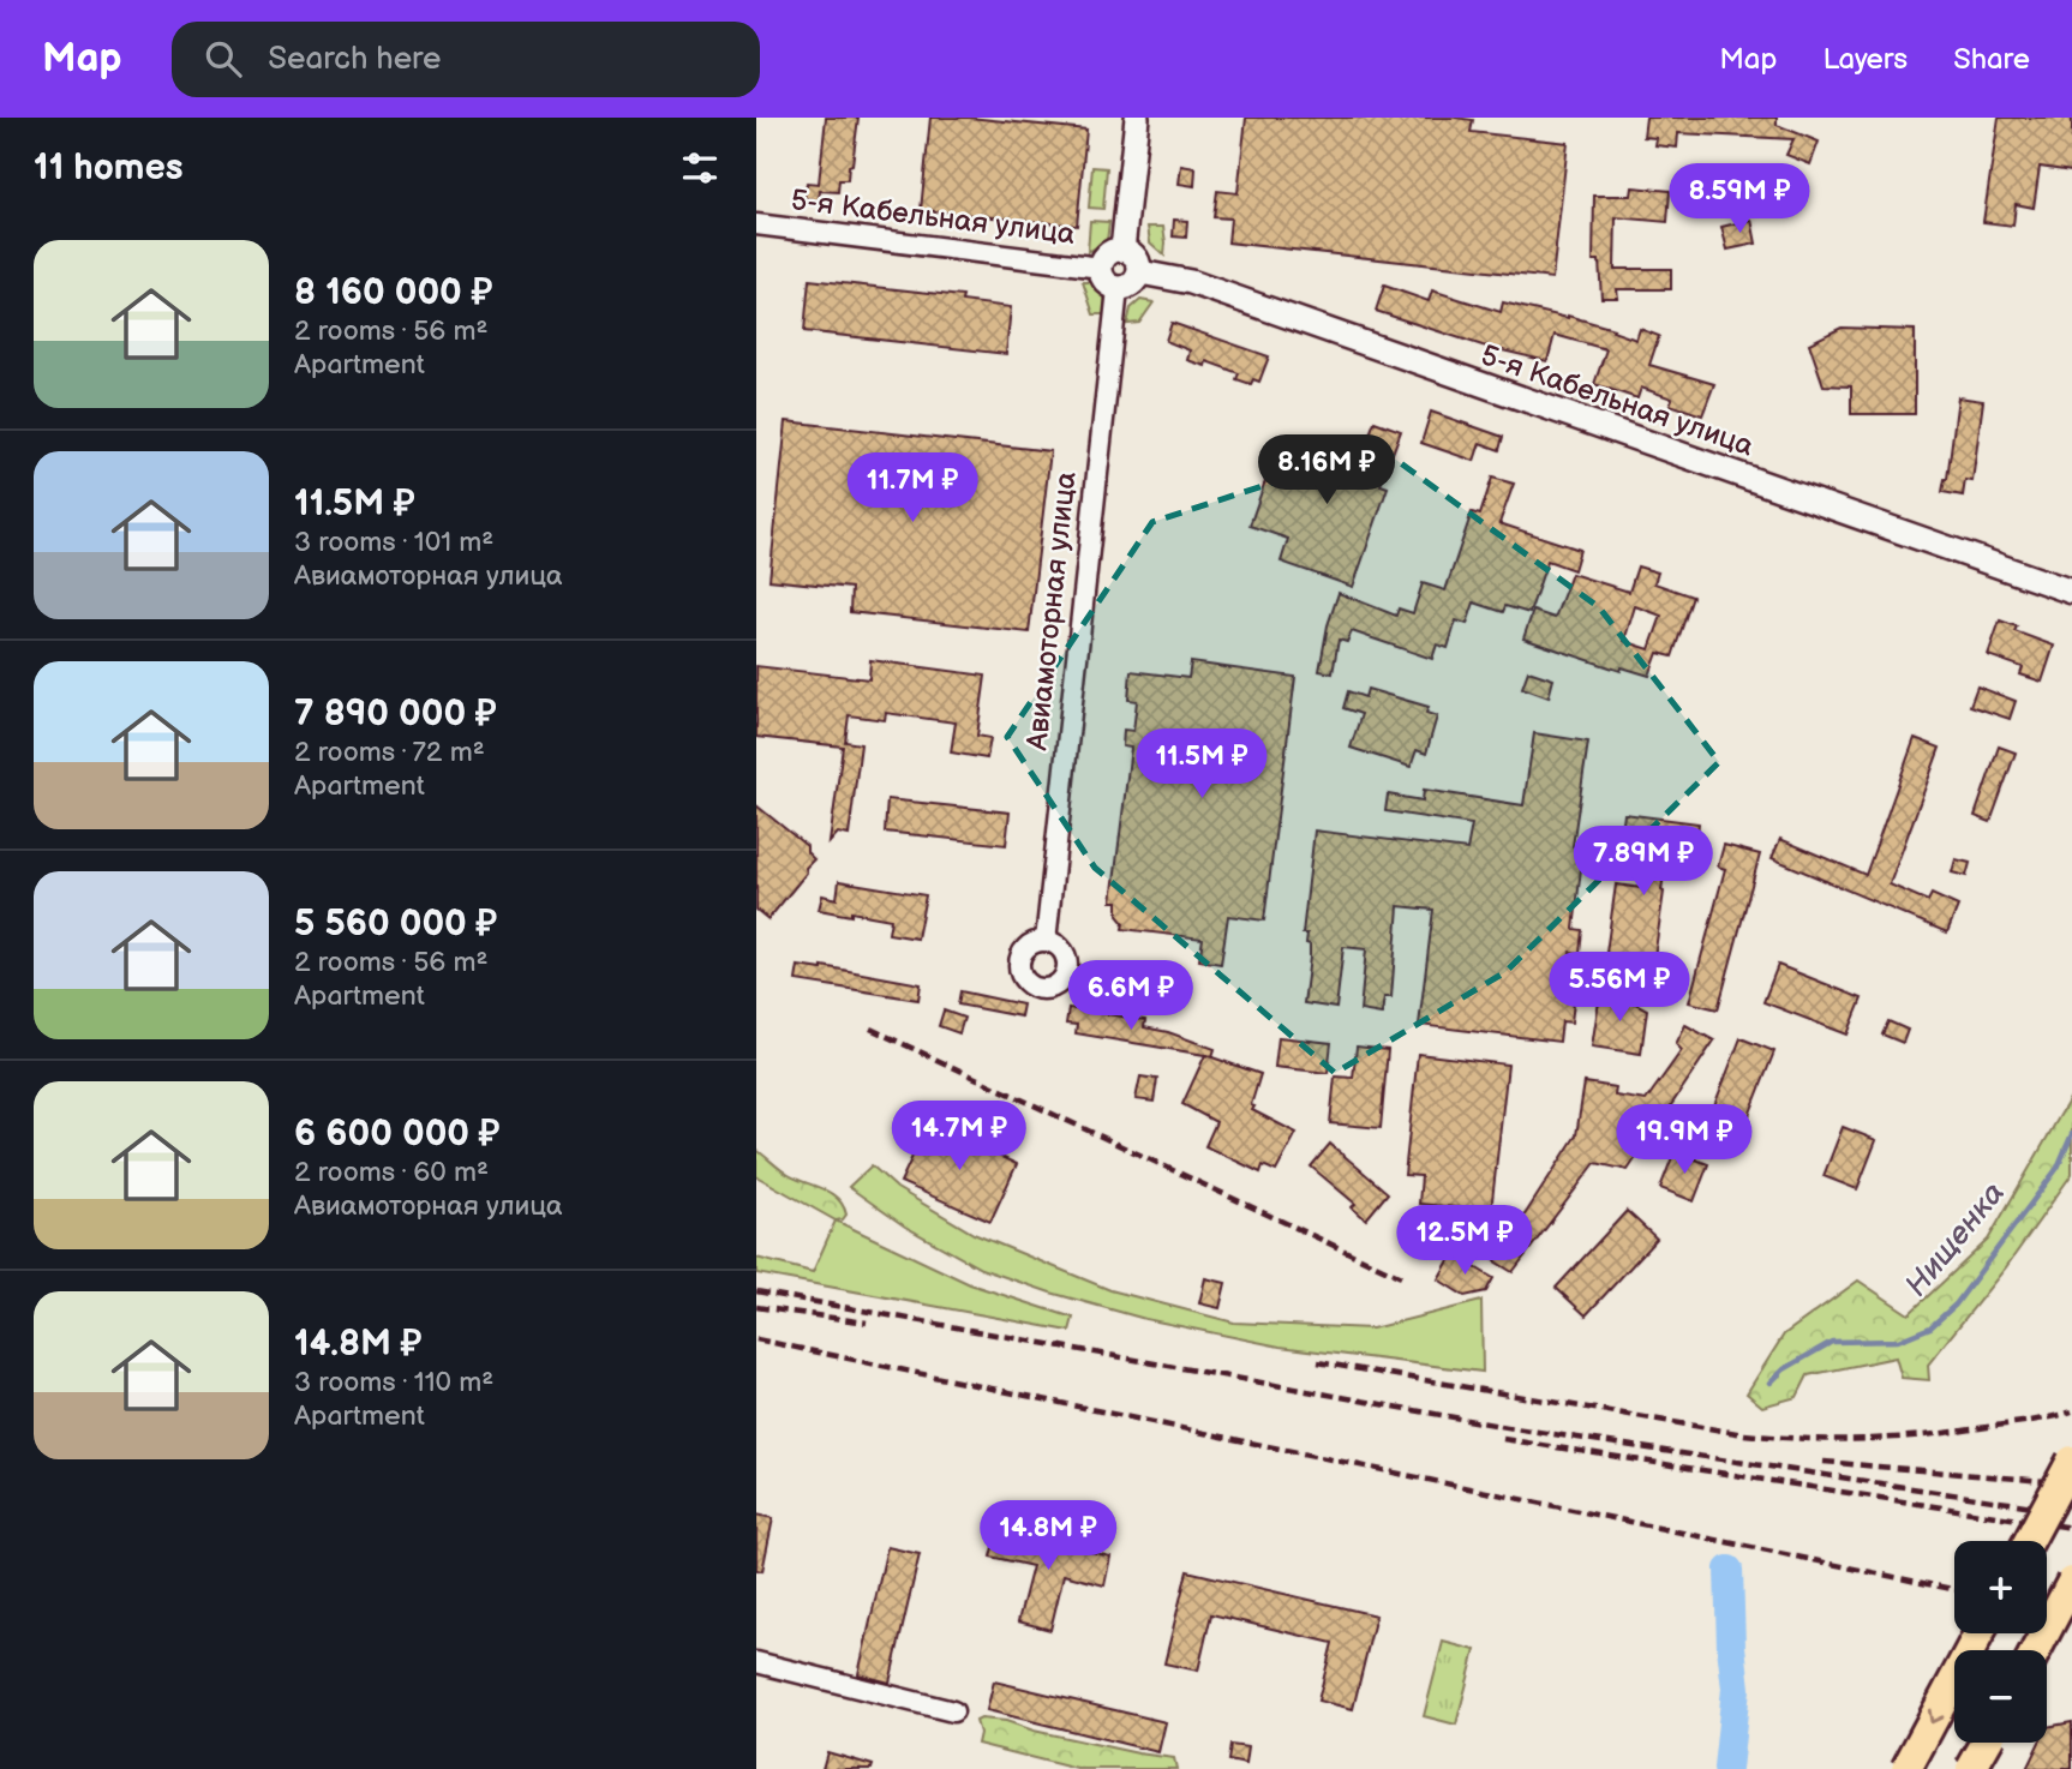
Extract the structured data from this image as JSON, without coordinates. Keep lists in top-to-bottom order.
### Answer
{
  "streets": {
    "street": ["5-я Кабельная улица", "Авиамоторная улица"]
  },
  "crossings": [
    ["5-я Кабельная улица", "Авиамоторная улица"]
  ],
  "water": ["Нищенка"],
  "page": {
    "header": "Map",
    "search": "Search here",
    "nav": ["Map", "Layers", "Share"],
    "heading": "11 homes",
    "price": [
      "8.59M ₽",
      "8.16M ₽",
      "11.7M ₽",
      "11.5M ₽",
      "7.89M ₽",
      "5.56M ₽",
      "6.6M ₽",
      "14.7M ₽",
      "19.9M ₽",
      "12.5M ₽",
      "14.8M ₽"
    ],
    "list": [
      {
        "name": "8 160 000 ₽",
        "note": "2 rooms · 56 m² · Apartment"
      },
      {
        "name": "11.5M ₽",
        "note": "3 rooms · 101 m² · Авиамоторная улица"
      },
      {
        "name": "7 890 000 ₽",
        "note": "2 rooms · 72 m² · Apartment"
      },
      {
        "name": "5 560 000 ₽",
        "note": "2 rooms · 56 m² · Apartment"
      },
      {
        "name": "6 600 000 ₽",
        "note": "2 rooms · 60 m² · Авиамоторная улица"
      },
      {
        "name": "14.8M ₽",
        "note": "3 rooms · 110 m² · Apartment"
      }
    ],
    "map_buttons": ["+", "−"]
  }
}
